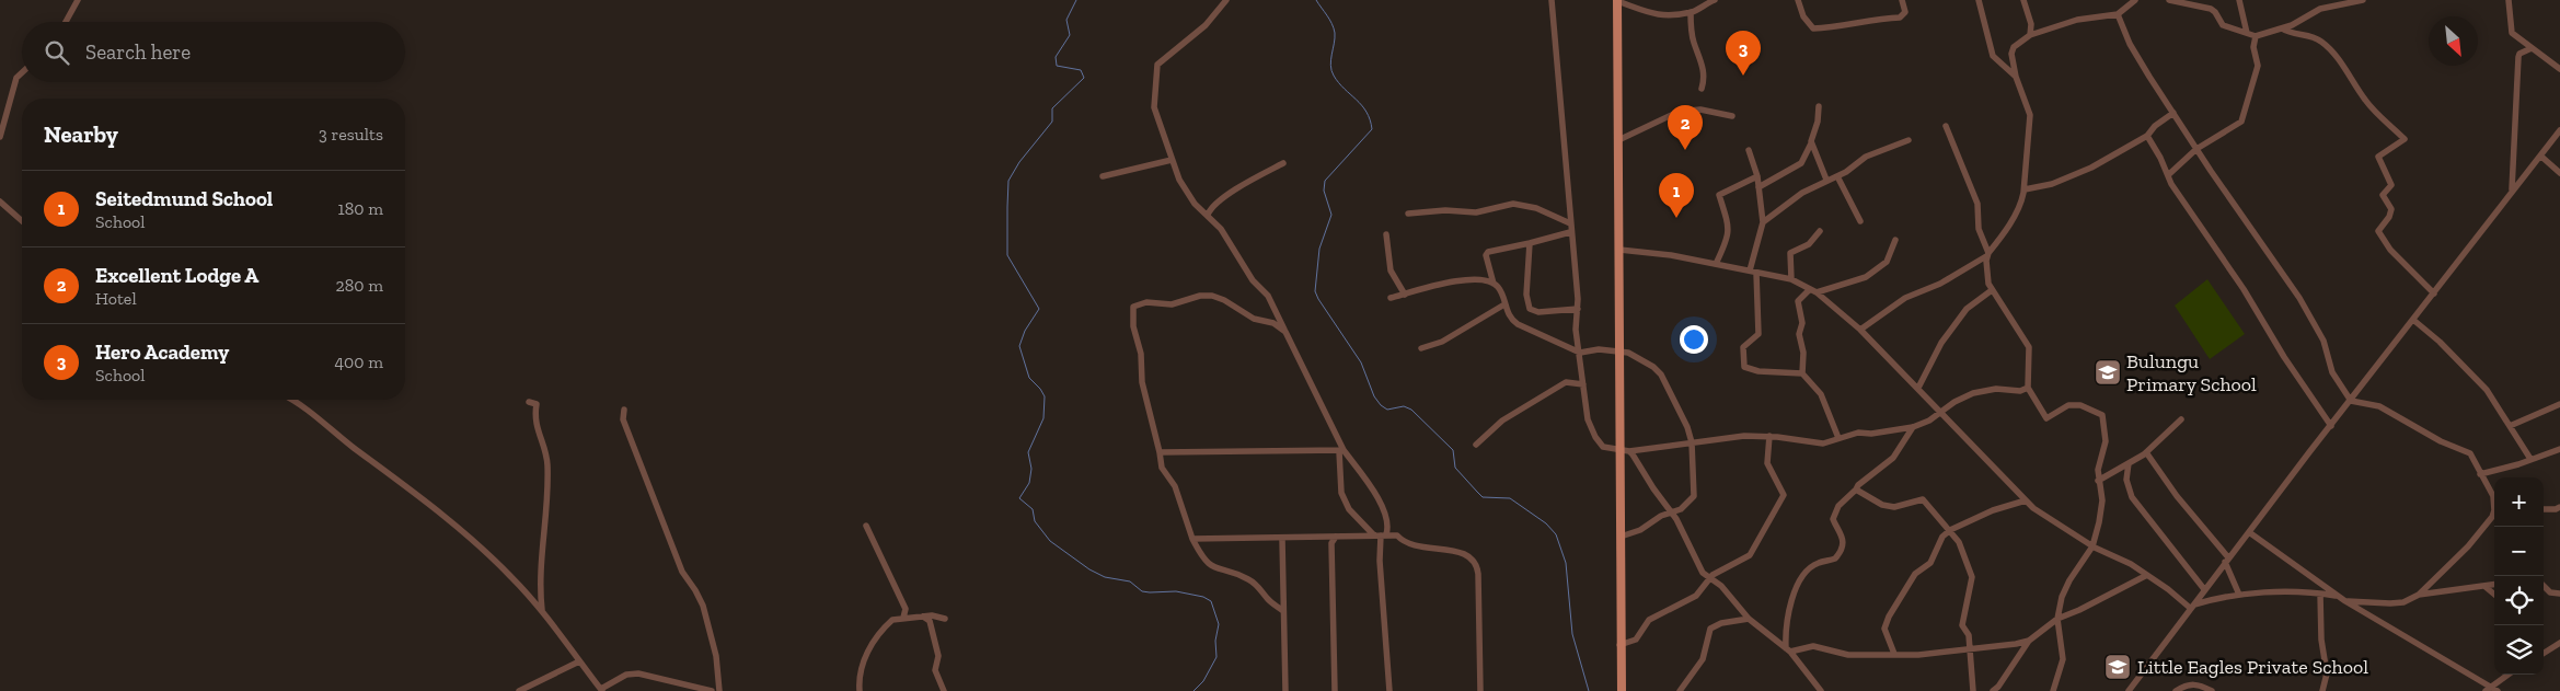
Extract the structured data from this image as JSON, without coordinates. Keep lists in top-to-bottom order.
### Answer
{
  "places": {
    "school or university": ["Bulungu Primary School", "Little Eagles Private School"]
  },
  "north": "bottom right",
  "page": {
    "search": "Search here",
    "pins": ["3", "2", "1"],
    "heading": ["Nearby", "3 results"],
    "list": [
      {
        "mark": "1",
        "name": "Seitedmund School",
        "note": "School",
        "value": "180 m"
      },
      {
        "mark": "2",
        "name": "Excellent Lodge A",
        "note": "Hotel",
        "value": "280 m"
      },
      {
        "mark": "3",
        "name": "Hero Academy",
        "note": "School",
        "value": "400 m"
      }
    ],
    "map_buttons": ["+", "−"]
  }
}
